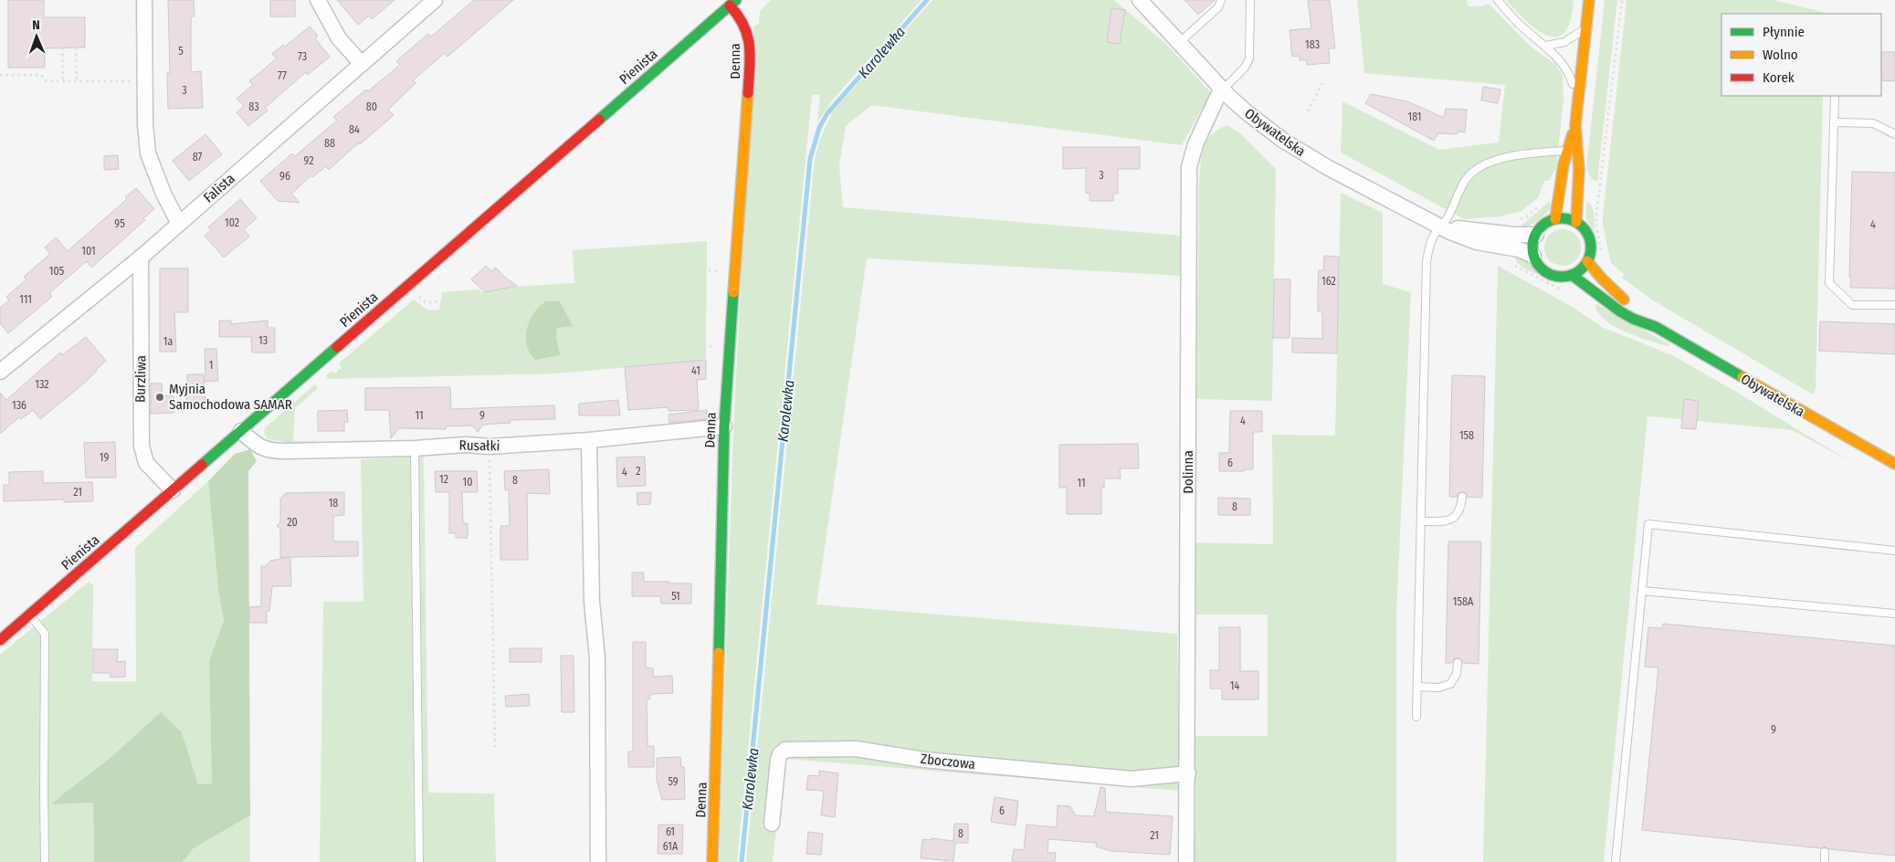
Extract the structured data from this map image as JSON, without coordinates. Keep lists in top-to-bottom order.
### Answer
{
  "streets": {
    "street": [
      "Denna",
      "Pienista",
      "Obywatelska",
      "Falista",
      "Burzliwa",
      "Rusałki",
      "Dolinna",
      "Zboczowa"
    ]
  },
  "crossings": [
    ["Denna", "Pienista"],
    ["Denna", "Rusałki"],
    ["Pienista", "Burzliwa"],
    ["Pienista", "Rusałki"],
    ["Obywatelska", "Dolinna"],
    ["Falista", "Burzliwa"],
    ["Dolinna", "Zboczowa"]
  ],
  "water": ["Karolewka"],
  "places": ["Myjnia Samochodowa SAMAR"],
  "house_numbers": [
    "183",
    "5",
    "73",
    "77",
    "3",
    "83",
    "80",
    "181",
    "84",
    "88",
    "87",
    "92",
    "3",
    "96",
    "102",
    "95",
    "4",
    "101",
    "105",
    "162",
    "111",
    "13",
    "1a",
    "1",
    "41",
    "132",
    "136",
    "11",
    "9",
    "4",
    "158",
    "19",
    "6",
    "2",
    "4",
    "12",
    "8",
    "10",
    "11",
    "21",
    "18",
    "8",
    "20",
    "51",
    "158A",
    "14",
    "9",
    "59",
    "6",
    "61",
    "8",
    "21",
    "61A"
  ],
  "legend": ["Płynnie", "Wolno", "Korek"],
  "north": "top"
}
